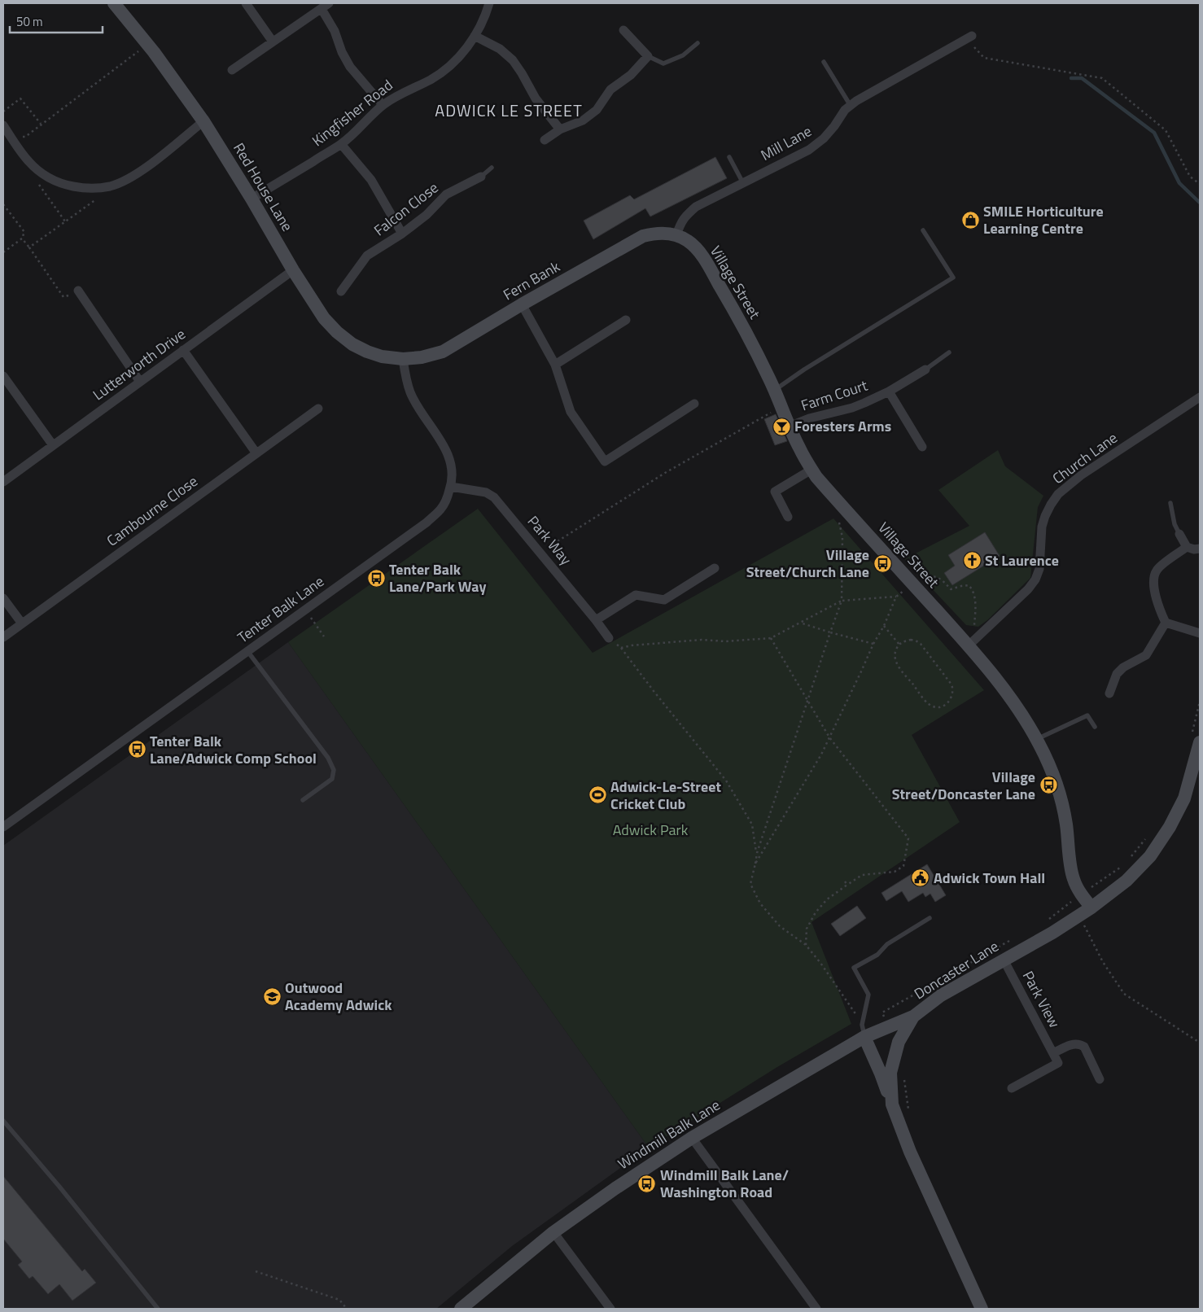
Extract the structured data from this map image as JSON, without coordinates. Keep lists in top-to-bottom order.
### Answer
{
  "streets": {
    "street": [
      "Kingfisher Road",
      "Mill Lane",
      "Red House Lane",
      "Falcon Close",
      "Fern Bank",
      "Village Street",
      "Lutterworth Drive",
      "Farm Court",
      "Church Lane",
      "Cambourne Close",
      "Park Way",
      "Tenter Balk Lane",
      "Doncaster Lane",
      "Park View",
      "Windmill Balk Lane"
    ]
  },
  "crossings": [
    ["Kingfisher Road", "Red House Lane"],
    ["Mill Lane", "Fern Bank"],
    ["Mill Lane", "Village Street"],
    ["Red House Lane", "Fern Bank"],
    ["Red House Lane", "Lutterworth Drive"],
    ["Red House Lane", "Tenter Balk Lane"],
    ["Fern Bank", "Village Street"],
    ["Fern Bank", "Tenter Balk Lane"],
    ["Village Street", "Farm Court"],
    ["Village Street", "Church Lane"],
    ["Village Street", "Doncaster Lane"],
    ["Park Way", "Tenter Balk Lane"],
    ["Doncaster Lane", "Park View"],
    ["Doncaster Lane", "Windmill Balk Lane"]
  ],
  "districts": ["ADWICK LE STREET"],
  "parks": ["Adwick Park"],
  "places": {
    "shop": ["SMILE Horticulture Learning Centre"],
    "bar": ["Foresters Arms"],
    "church": ["St Laurence"],
    "bus stop": [
      "Village Street/Church Lane",
      "Tenter Balk Lane/Park Way",
      "Tenter Balk Lane/Adwick Comp School",
      "Village Street/Doncaster Lane",
      "Windmill Balk Lane/ Washington Road"
    ],
    "sports": ["Adwick-Le-Street Cricket Club"],
    "public building": ["Adwick Town Hall"],
    "school or university": ["Outwood Academy Adwick"]
  },
  "scale_bar": "50 m"
}
